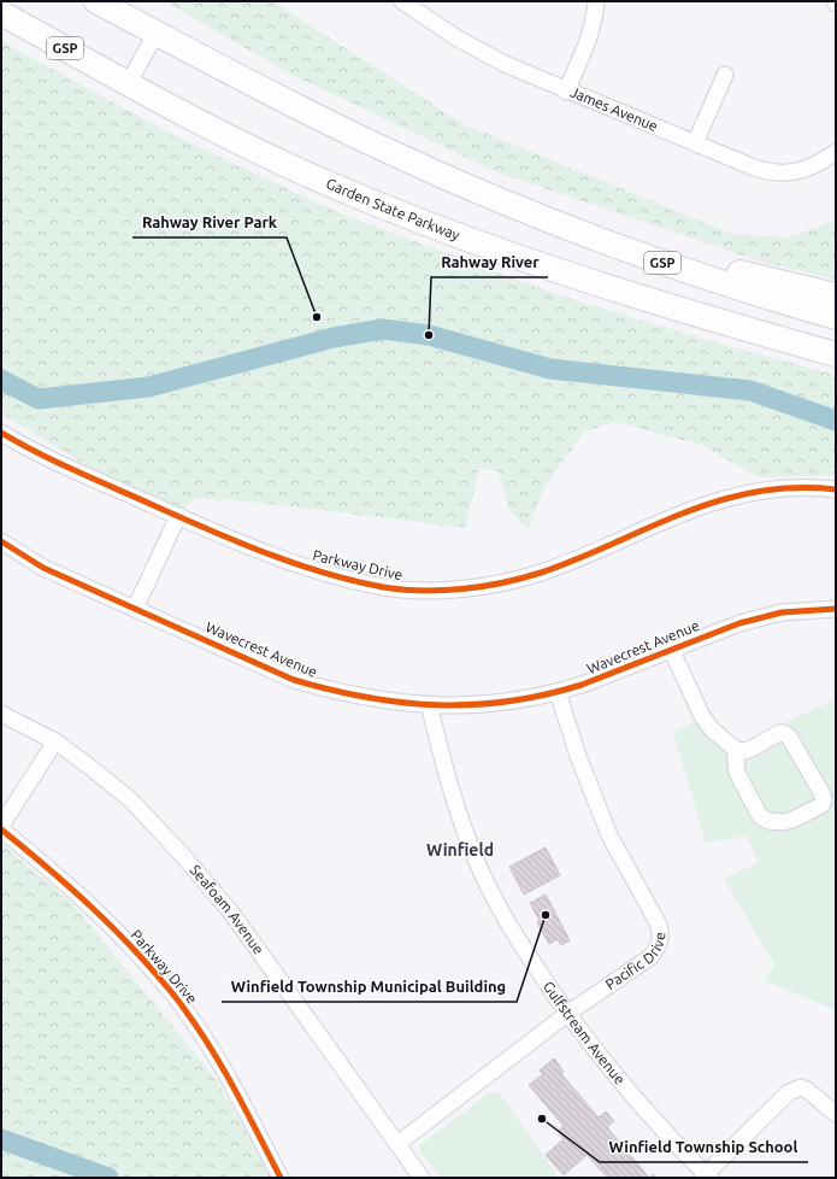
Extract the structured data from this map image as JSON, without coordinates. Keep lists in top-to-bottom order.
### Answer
{
  "streets": {
    "highway": ["GSP", "Garden State Parkway"],
    "street": [
      "James Avenue",
      "Parkway Drive",
      "Wavecrest Avenue",
      "Seafoam Avenue",
      "Pacific Drive",
      "Gulfstream Avenue"
    ]
  },
  "crossings": [
    ["Wavecrest Avenue", "Pacific Drive"],
    ["Wavecrest Avenue", "Gulfstream Avenue"],
    ["Seafoam Avenue", "Pacific Drive"],
    ["Pacific Drive", "Gulfstream Avenue"]
  ],
  "districts": ["Winfield"],
  "places": [
    "Rahway River Park",
    "Rahway River",
    "Winfield Township Municipal Building",
    "Winfield Township School"
  ]
}
